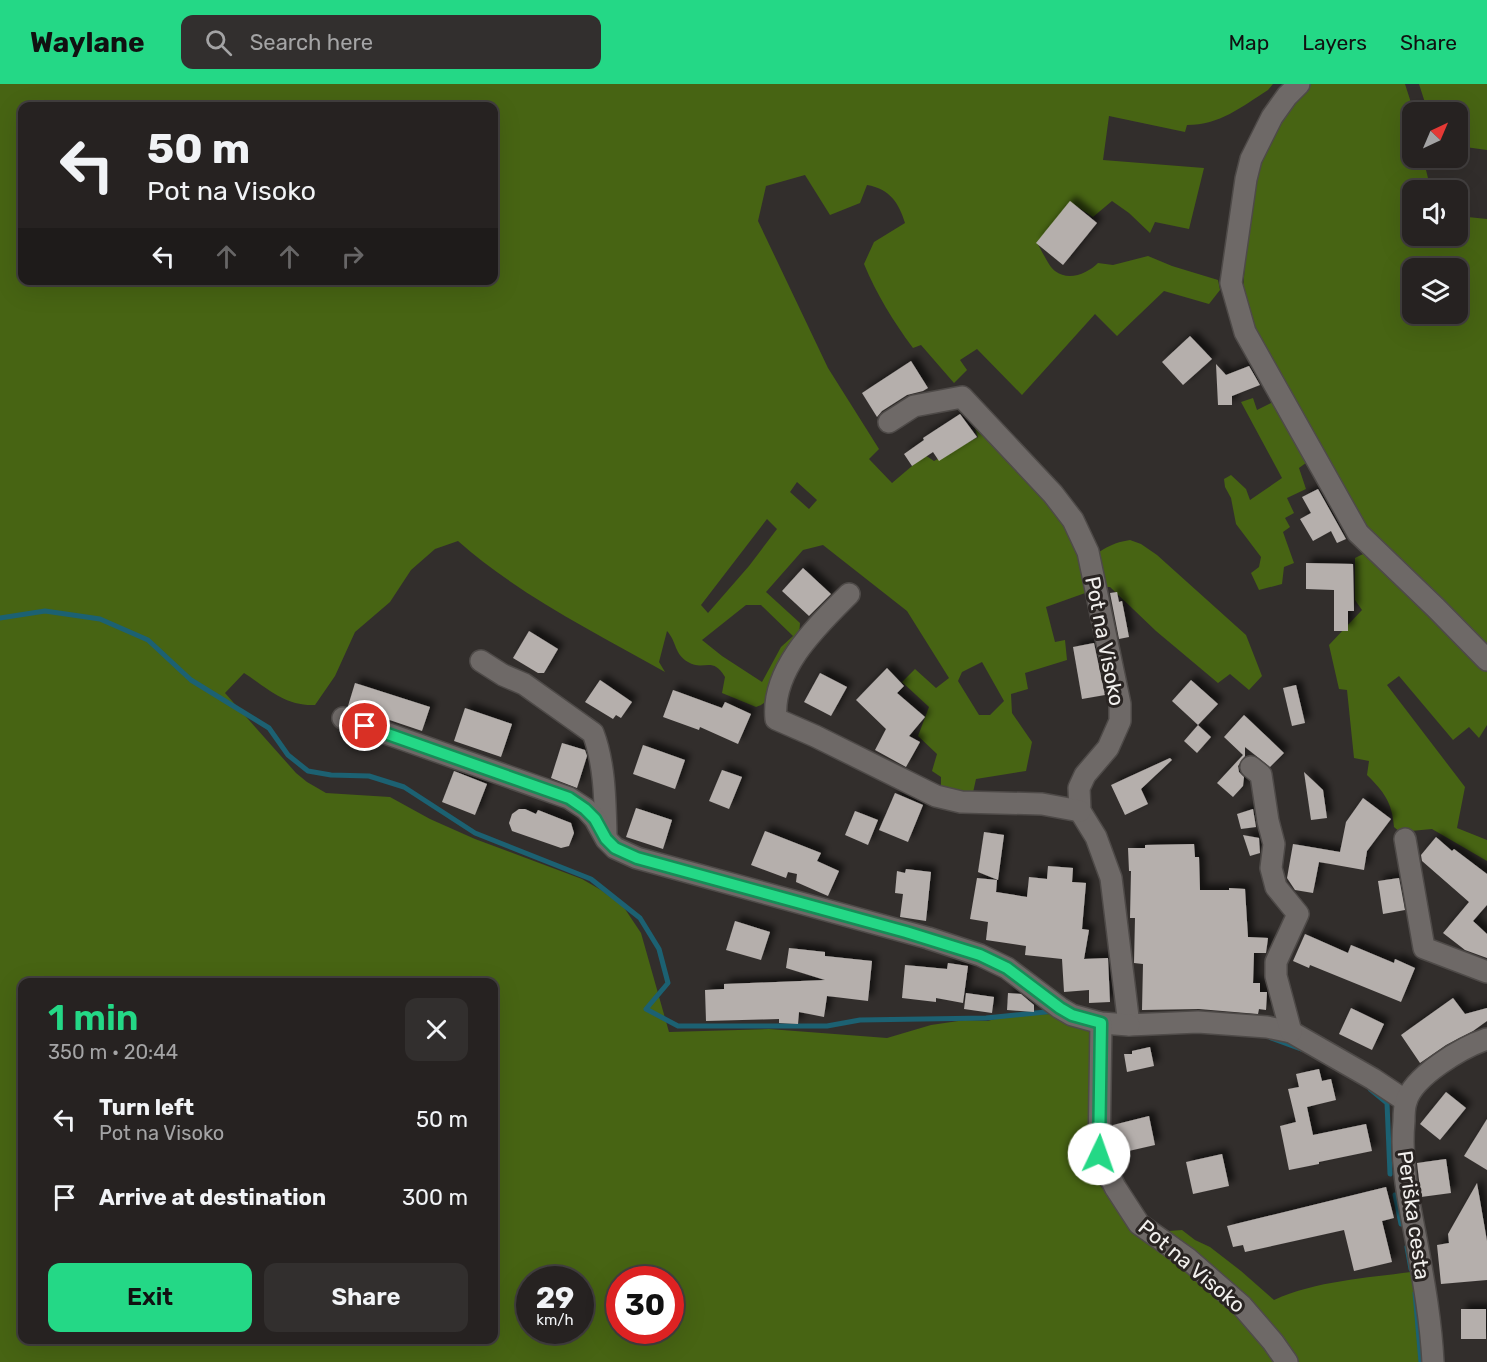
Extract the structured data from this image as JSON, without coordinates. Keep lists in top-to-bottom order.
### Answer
{
  "streets": {
    "street": ["Pot na Visoko", "Periška cesta"]
  },
  "north": "top right",
  "page": {
    "header": "Waylane",
    "search": "Search here",
    "nav": ["Map", "Layers", "Share"],
    "turn": ["50 m", "Pot na Visoko"],
    "heading": ["1 min", "350 m · 20:44"],
    "list": [
      {
        "name": "Turn left",
        "note": "Pot na Visoko",
        "value": "50 m"
      },
      {
        "name": "Arrive at destination",
        "value": "300 m"
      }
    ],
    "buttons": ["Exit", "Share"],
    "speed": "29 km/h",
    "limit": "30"
  }
}
